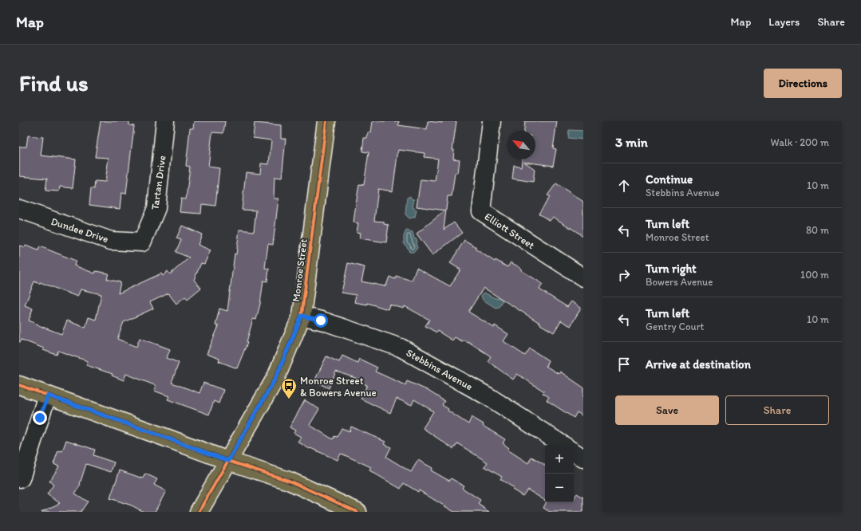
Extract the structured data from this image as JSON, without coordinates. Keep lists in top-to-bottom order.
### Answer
{
  "streets": {
    "main road": ["Monroe Street"],
    "street": [
      "Tartan Drive",
      "Dundee Drive",
      "Elliott Street",
      "Stebbins Avenue"
    ]
  },
  "crossings": [
    ["Tartan Drive", "Dundee Drive"],
    ["Monroe Street", "Stebbins Avenue"]
  ],
  "places": {
    "bus stop": ["Monroe Street & Bowers Avenue"]
  },
  "north": "top left",
  "page": {
    "header": "Map",
    "nav": ["Map", "Layers", "Share"],
    "buttons": [
      "Directions",
      ["Save", "Share"]
    ],
    "title": "Find us",
    "heading": ["3 min", "Walk · 200 m"],
    "list": [
      ["Continue", "Stebbins Avenue", "10 m"],
      ["Turn left", "Monroe Street", "80 m"],
      ["Turn right", "Bowers Avenue", "100 m"],
      ["Turn left", "Gentry Court", "10 m"],
      "Arrive at destination"
    ],
    "map_buttons": ["+", "−"]
  }
}
